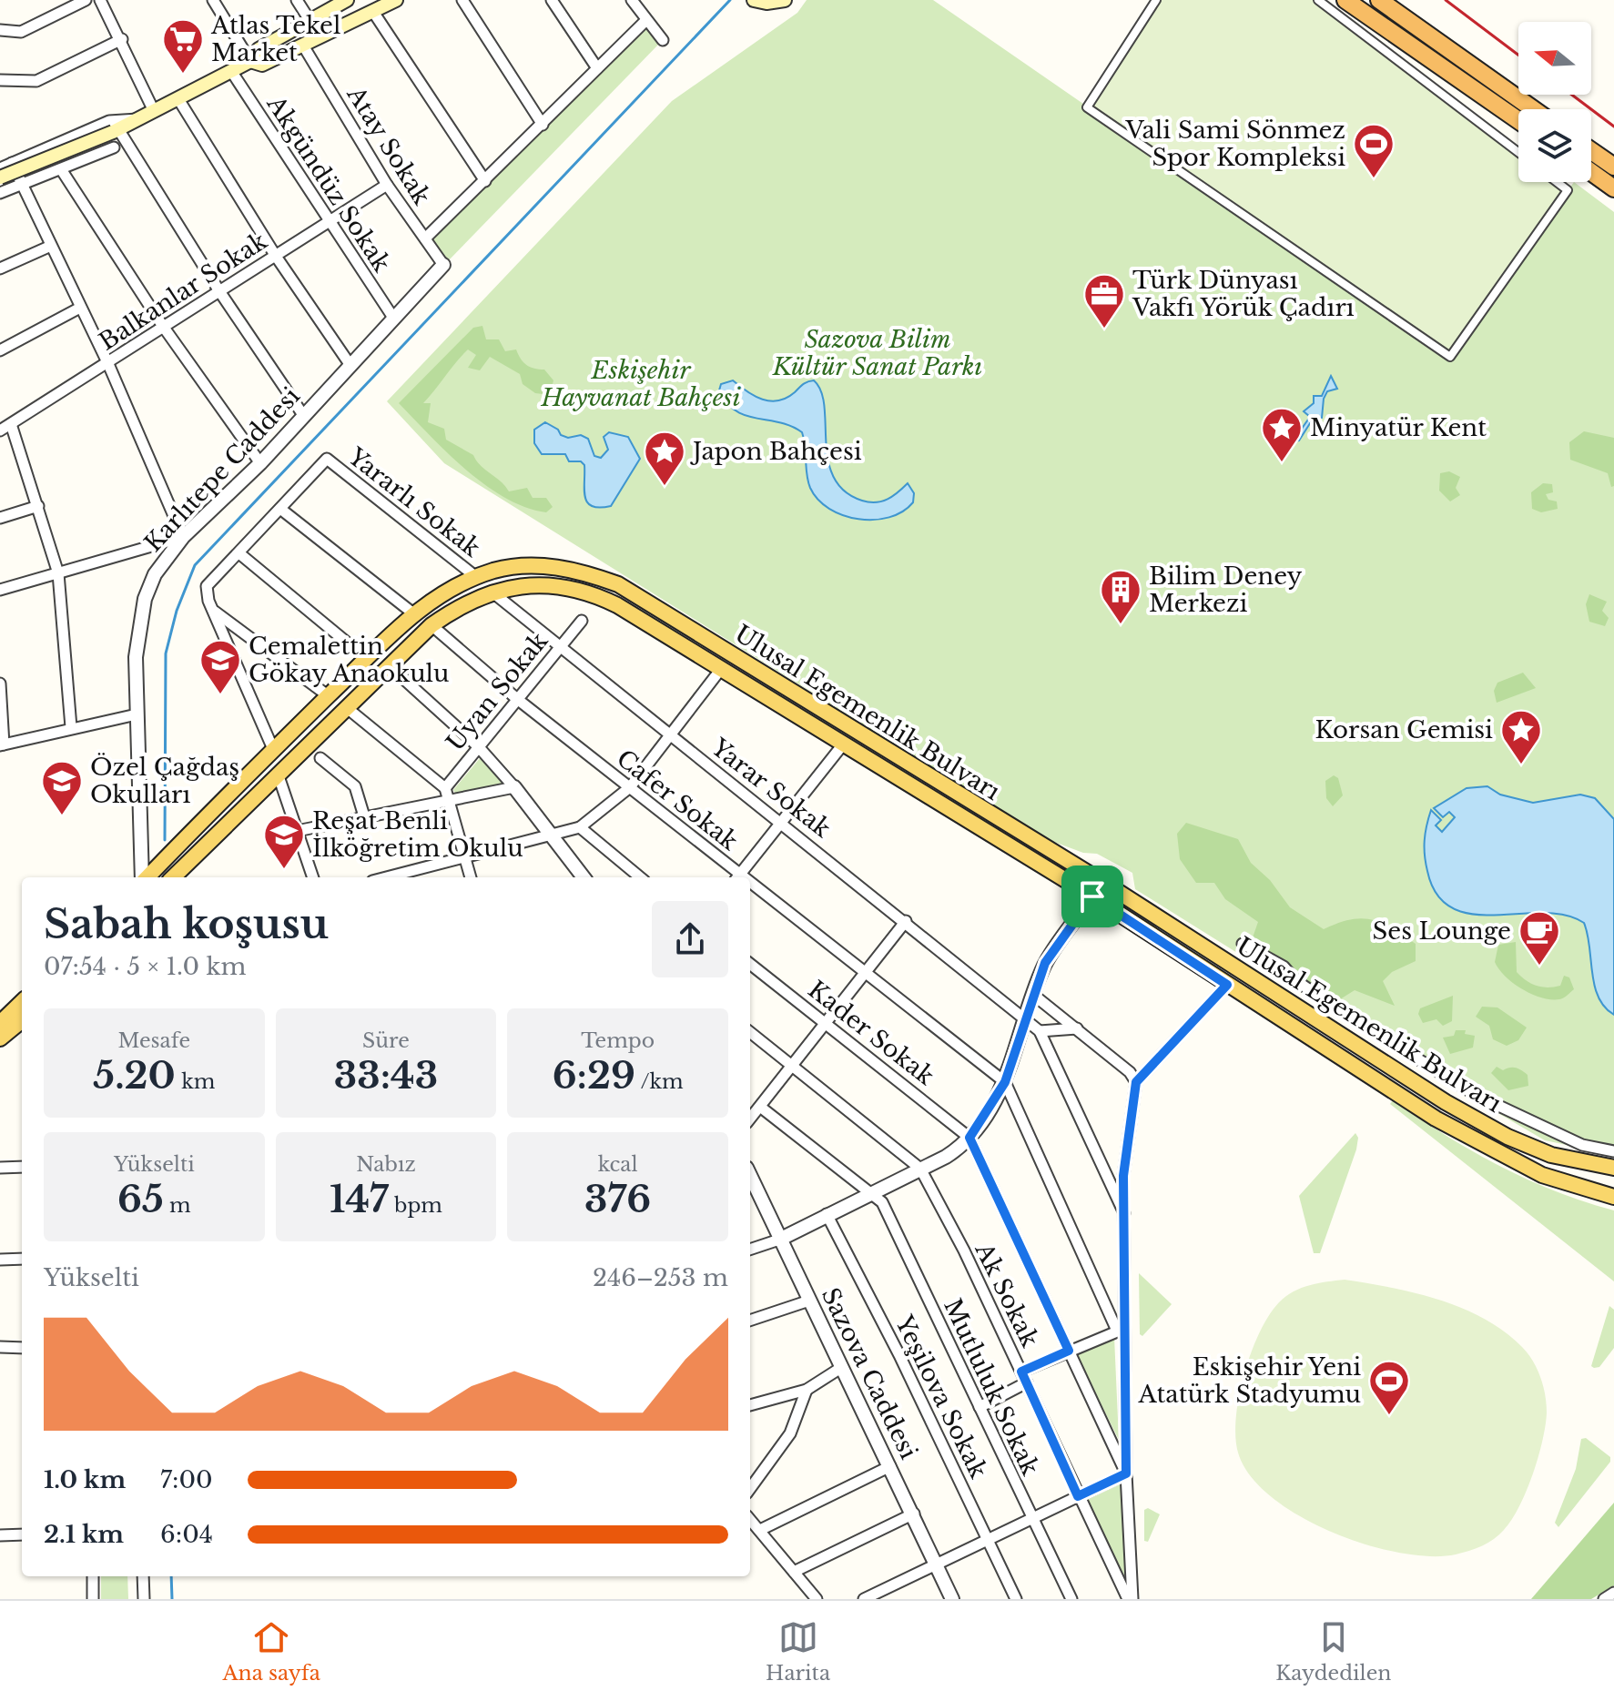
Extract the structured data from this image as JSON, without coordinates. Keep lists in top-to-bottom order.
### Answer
{
  "streets": {
    "main road": ["Ulusal Egemenlik Bulvarı"],
    "street": [
      "Atay Sokak",
      "Akgündüz Sokak",
      "Balkanlar Sokak",
      "Karlıtepe Caddesi",
      "Yararlı Sokak",
      "Uyan Sokak",
      "Yarar Sokak",
      "Cafer Sokak",
      "Kader Sokak",
      "Ak Sokak",
      "Sazova Caddesi",
      "Mutluluk Sokak",
      "Yeşilova Sokak"
    ]
  },
  "crossings": [
    ["Atay Sokak", "Balkanlar Sokak"],
    ["Atay Sokak", "Karlıtepe Caddesi"],
    ["Akgündüz Sokak", "Balkanlar Sokak"],
    ["Akgündüz Sokak", "Karlıtepe Caddesi"],
    ["Yararlı Sokak", "Ulusal Egemenlik Bulvarı"],
    ["Uyan Sokak", "Yarar Sokak"],
    ["Uyan Sokak", "Cafer Sokak"],
    ["Ulusal Egemenlik Bulvarı", "Yarar Sokak"],
    ["Ulusal Egemenlik Bulvarı", "Cafer Sokak"]
  ],
  "parks": ["Sazova Bilim Kültür Sanat Parkı", "Eskişehir Hayvanat Bahçesi"],
  "places": {
    "supermarket": ["Atlas Tekel Market"],
    "sports": ["Vali Sami Sönmez Spor Kompleksi", "Eskişehir Yeni Atatürk Stadyumu"],
    "office": ["Türk Dünyası Vakfı Yörük Çadırı"],
    "place": ["Minyatür Kent", "Japon Bahçesi", "Korsan Gemisi"],
    "building": ["Bilim Deney Merkezi"],
    "school or university": ["Cemalettin Gökay Anaokulu", "Özel Çağdaş Okulları", "Reşat Benli İlköğretim Okulu"],
    "cafe": ["Ses Lounge"]
  },
  "north": "left",
  "page": {
    "heading": ["Sabah koşusu", "07:54 · 5 × 1.0 km"],
    "stats": [
      ["Mesafe", "5.20 km"],
      ["Süre", "33:43"],
      ["Tempo", "6:29 /km"],
      ["Yükselti", "65 m"],
      ["Nabız", "147 bpm"],
      ["kcal", "376"]
    ],
    "chart": ["Yükselti", "246–253 m"],
    "list": [
      {
        "name": "1.0 km",
        "note": "7:00"
      },
      {
        "name": "2.1 km",
        "note": "6:04"
      }
    ],
    "tabs": ["Ana sayfa", "Harita", "Kaydedilen"]
  }
}
